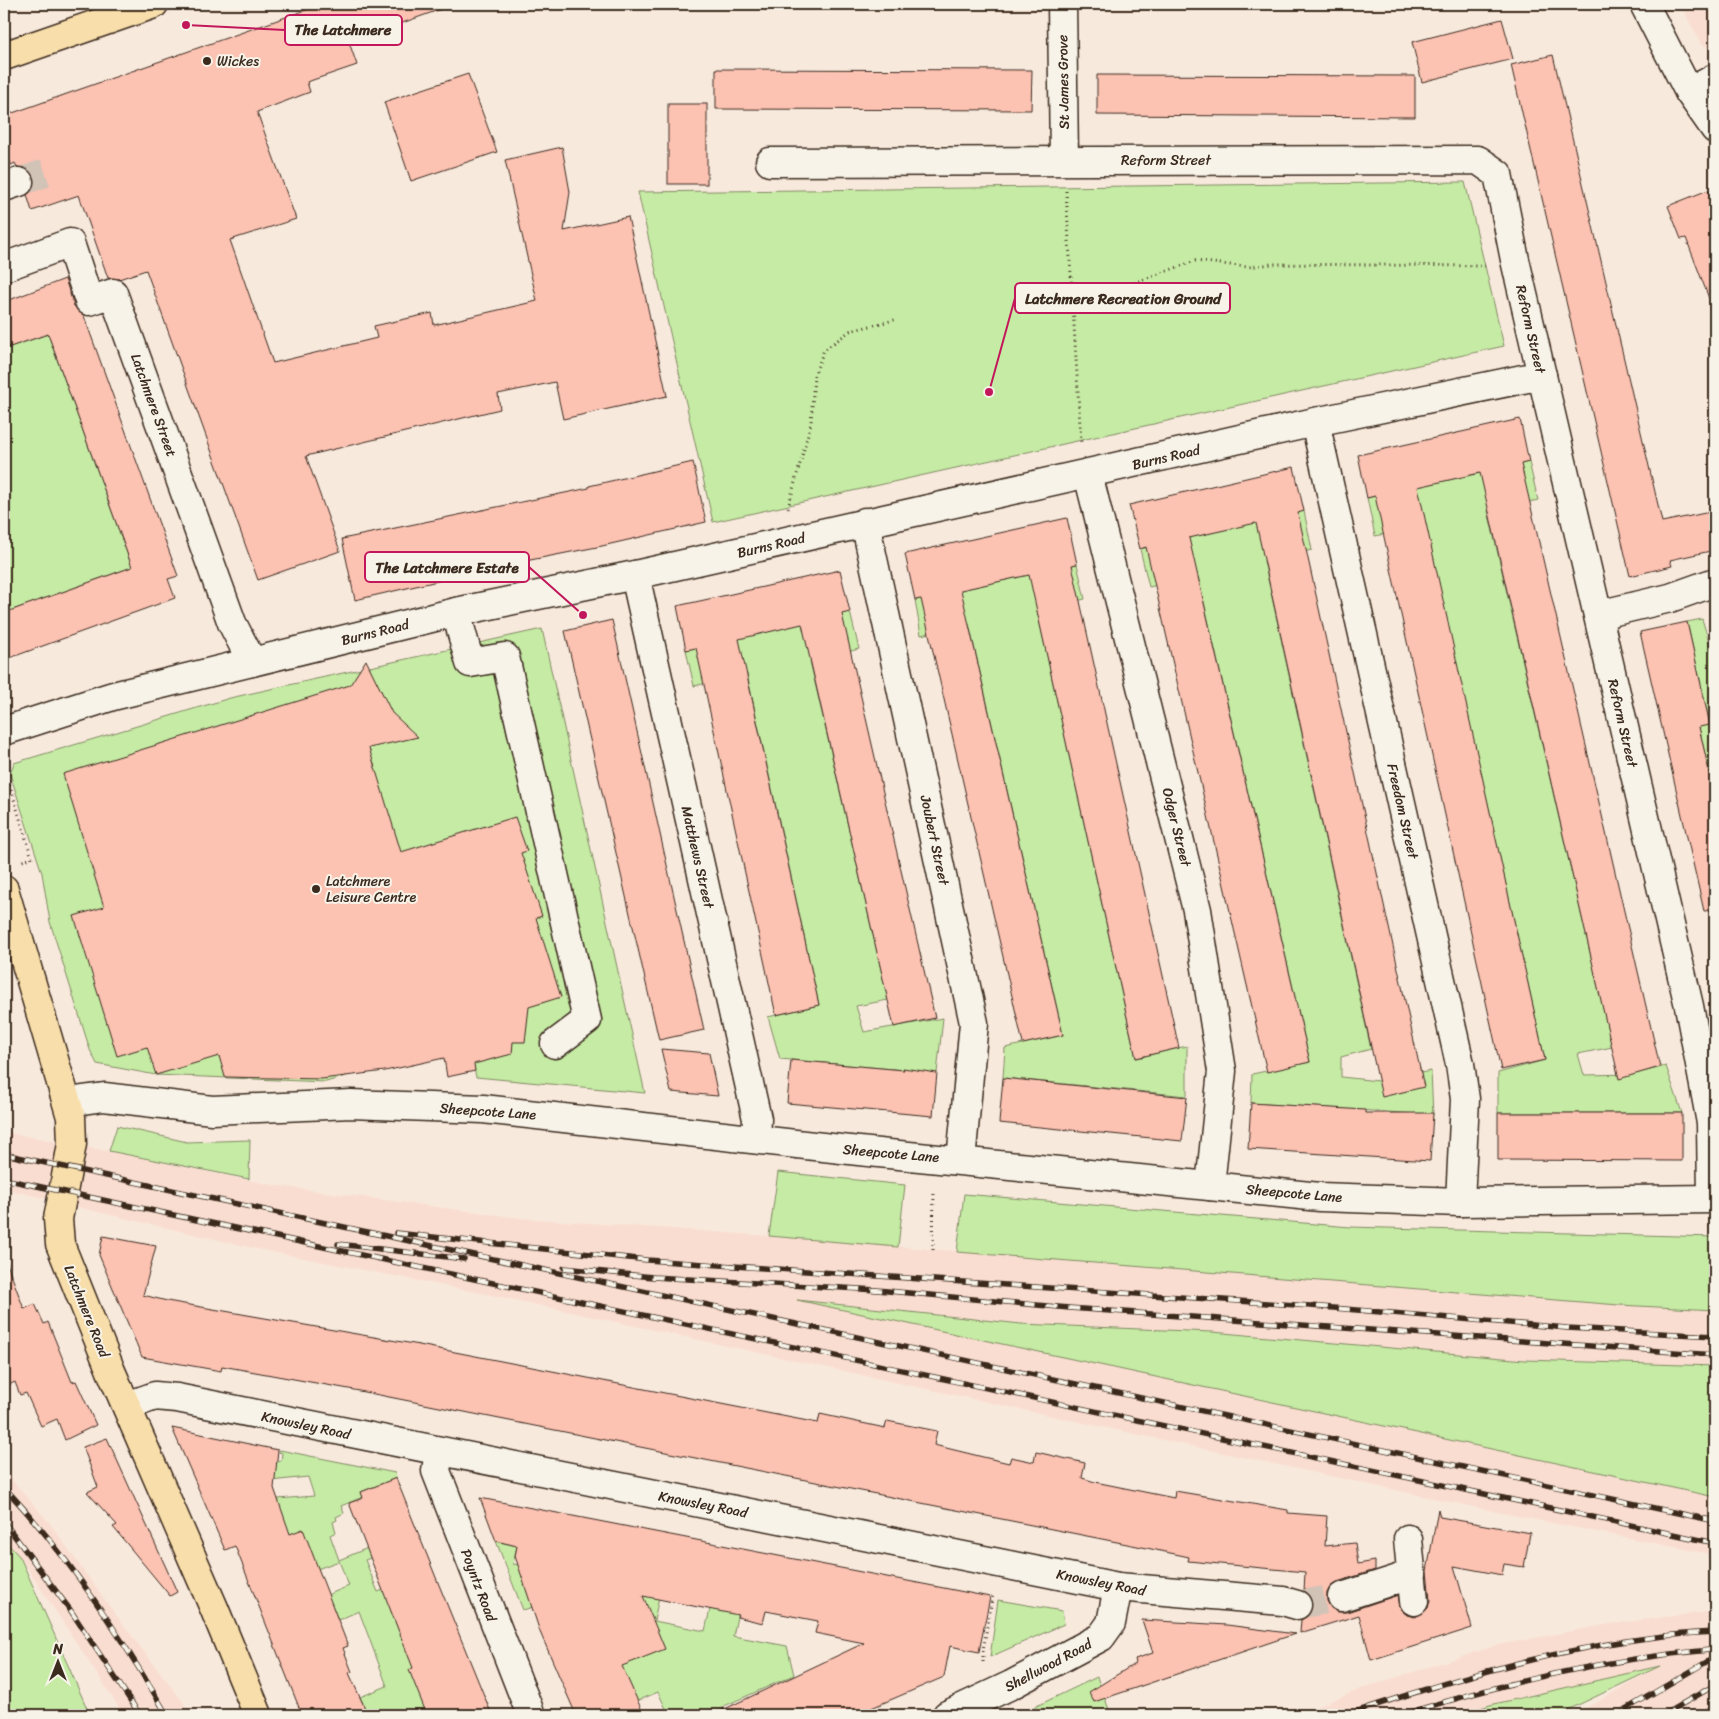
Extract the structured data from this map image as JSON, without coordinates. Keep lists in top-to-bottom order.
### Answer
{
  "streets": {
    "highway": ["Latchmere Road"],
    "street": [
      "St James Grove",
      "Reform Street",
      "Latchmere Street",
      "Burns Road",
      "Freedom Street",
      "Odger Street",
      "Joubert Street",
      "Matthews Street",
      "Sheepcote Lane",
      "Knowsley Road",
      "Poyntz Road",
      "Shellwood Road"
    ]
  },
  "crossings": [
    ["St James Grove", "Reform Street"],
    ["Reform Street", "Burns Road"],
    ["Reform Street", "Sheepcote Lane"],
    ["Latchmere Street", "Burns Road"],
    ["Burns Road", "Freedom Street"],
    ["Burns Road", "Odger Street"],
    ["Burns Road", "Joubert Street"],
    ["Burns Road", "Matthews Street"],
    ["Freedom Street", "Sheepcote Lane"],
    ["Odger Street", "Sheepcote Lane"],
    ["Joubert Street", "Sheepcote Lane"],
    ["Matthews Street", "Sheepcote Lane"],
    ["Sheepcote Lane", "Latchmere Road"],
    ["Latchmere Road", "Knowsley Road"],
    ["Knowsley Road", "Poyntz Road"],
    ["Knowsley Road", "Shellwood Road"]
  ],
  "places": [
    "The Latchmere",
    "Wickes",
    "Latchmere Recreation Ground",
    "The Latchmere Estate",
    "Latchmere Leisure Centre"
  ],
  "north": "top"
}
